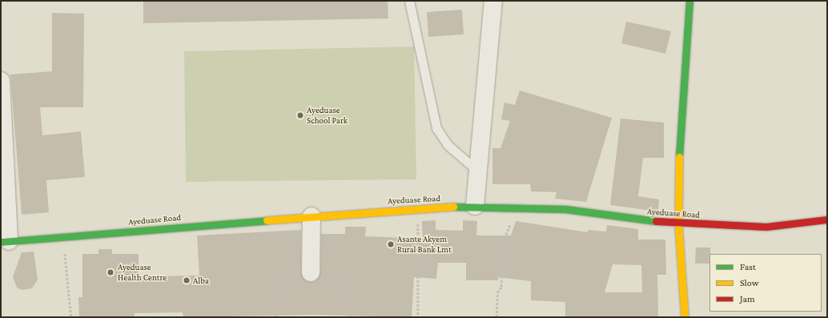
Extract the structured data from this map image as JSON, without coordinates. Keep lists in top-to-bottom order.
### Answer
{
  "streets": {
    "street": ["Ayeduase Road"]
  },
  "places": [
    "Ayeduase School Park",
    "Asante Akyem Rural Bank Lmt",
    "Ayeduase Health Centre",
    "Alba"
  ],
  "legend": ["Fast", "Slow", "Jam"]
}
